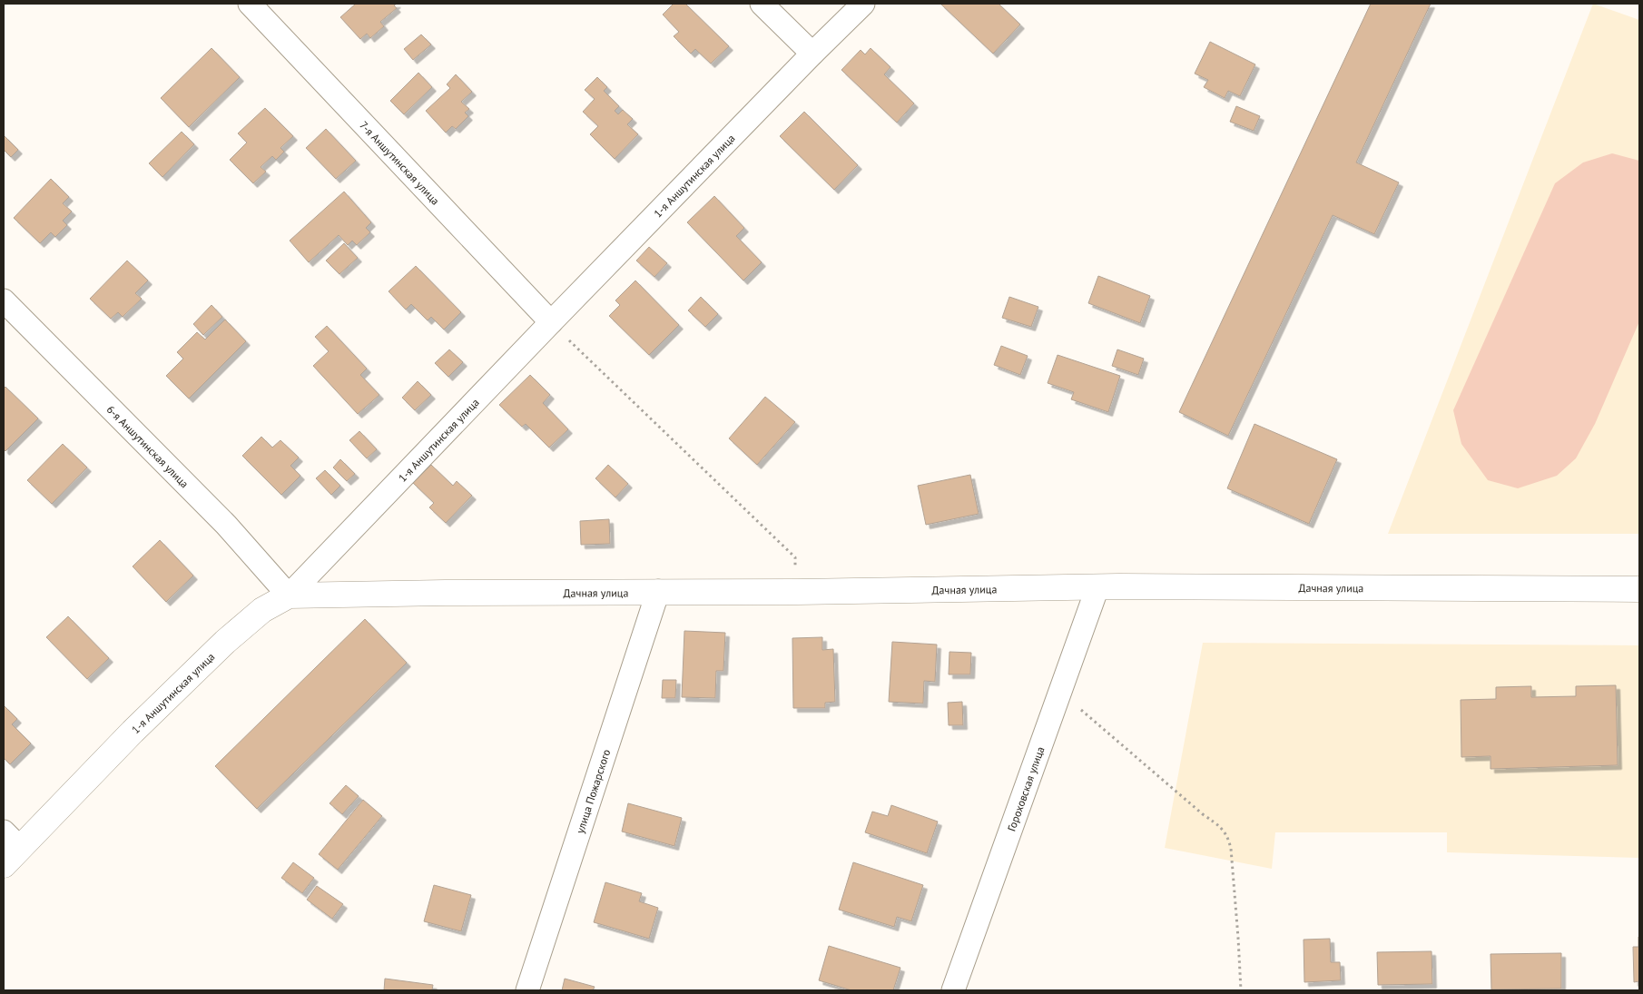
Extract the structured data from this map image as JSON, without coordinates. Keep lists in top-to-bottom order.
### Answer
{
  "streets": {
    "street": [
      "7-я Аншутинская улица",
      "1-я Аншутинская улица",
      "6-я Аншутинская улица",
      "Дачная улица",
      "Гороховская улица",
      "улица Пожарского"
    ]
  },
  "crossings": [
    ["7-я Аншутинская улица", "1-я Аншутинская улица"],
    ["1-я Аншутинская улица", "6-я Аншутинская улица"],
    ["1-я Аншутинская улица", "Дачная улица"],
    ["6-я Аншутинская улица", "Дачная улица"],
    ["Дачная улица", "Гороховская улица"],
    ["Дачная улица", "улица Пожарского"]
  ]
}
